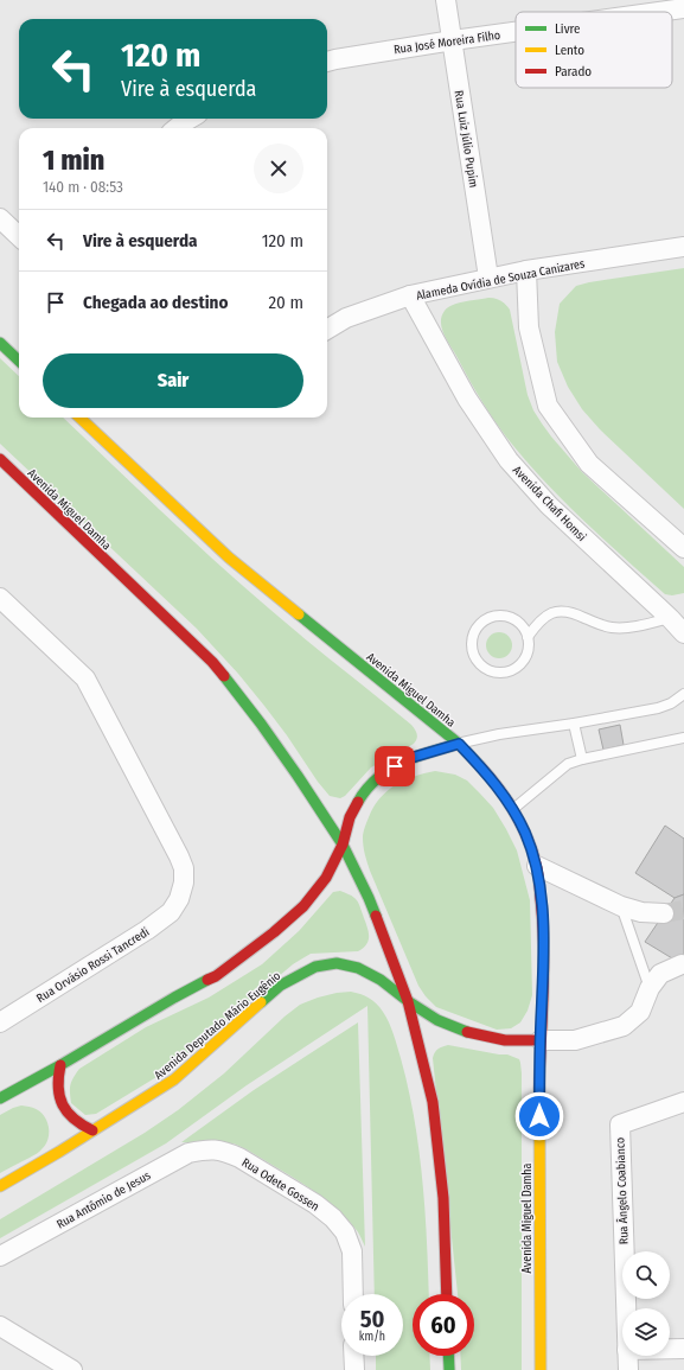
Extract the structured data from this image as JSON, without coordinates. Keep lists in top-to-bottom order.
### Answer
{
  "streets": {
    "main road": ["Avenida Miguel Damha", "Avenida Deputado Mário Eugênio"],
    "street": [
      "Rua José Moreira Filho",
      "Rua Luiz Júlio Pupim",
      "Alameda Ovídia de Souza Canizares",
      "Avenida Chafi Homsi",
      "Rua Orvásio Rossi Tancredi",
      "Rua Odete Gossen",
      "Rua Ângelo Coabianco",
      "Rua Antômio de Jesus"
    ]
  },
  "crossings": [
    ["Rua José Moreira Filho", "Rua Luiz Júlio Pupim"],
    ["Rua Luiz Júlio Pupim", "Alameda Ovídia de Souza Canizares"],
    ["Alameda Ovídia de Souza Canizares", "Avenida Chafi Homsi"],
    ["Avenida Miguel Damha", "Avenida Deputado Mário Eugênio"],
    ["Rua Odete Gossen", "Rua Antômio de Jesus"]
  ],
  "legend": ["Livre", "Lento", "Parado"],
  "page": {
    "turn": ["120 m", "Vire à esquerda"],
    "heading": ["1 min", "140 m · 08:53"],
    "list": [
      {
        "name": "Vire à esquerda",
        "value": "120 m"
      },
      {
        "name": "Chegada ao destino",
        "value": "20 m"
      }
    ],
    "buttons": "Sair",
    "speed": "50 km/h",
    "limit": "60"
  }
}
